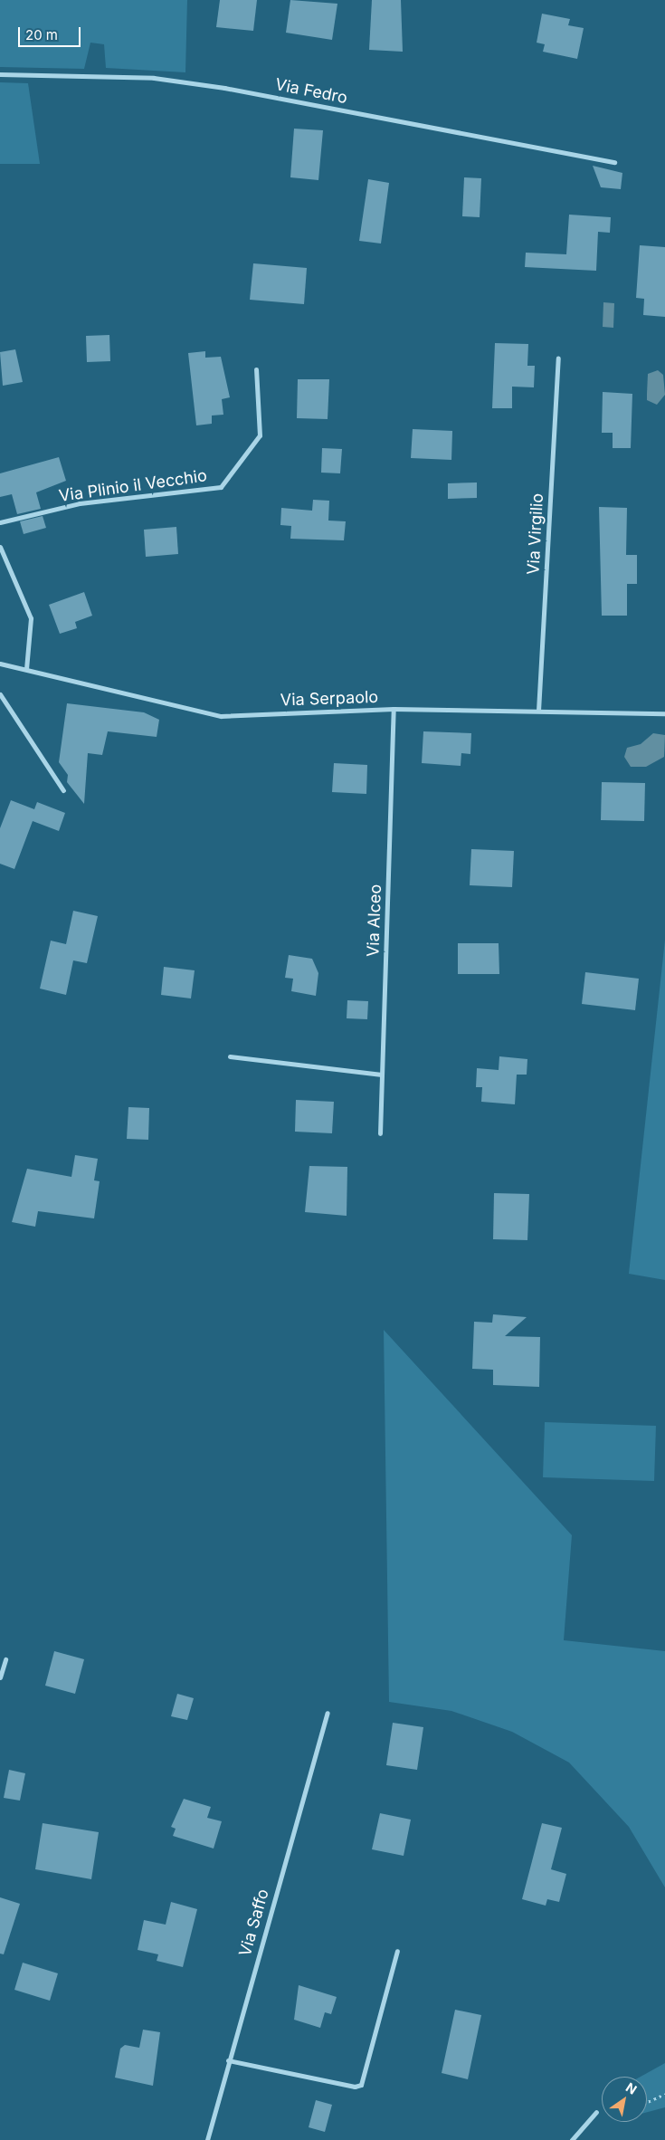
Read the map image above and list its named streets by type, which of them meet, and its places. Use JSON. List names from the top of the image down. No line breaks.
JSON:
{"streets":{"street":["Via Fedro","Via Plinio il Vecchio","Via Virgilio","Via Serpaolo","Via Alceo","Via Saffo"]},"crossings":[["Via Virgilio","Via Serpaolo"],["Via Serpaolo","Via Alceo"]],"scale_bar":"20 m","north":"top right"}
